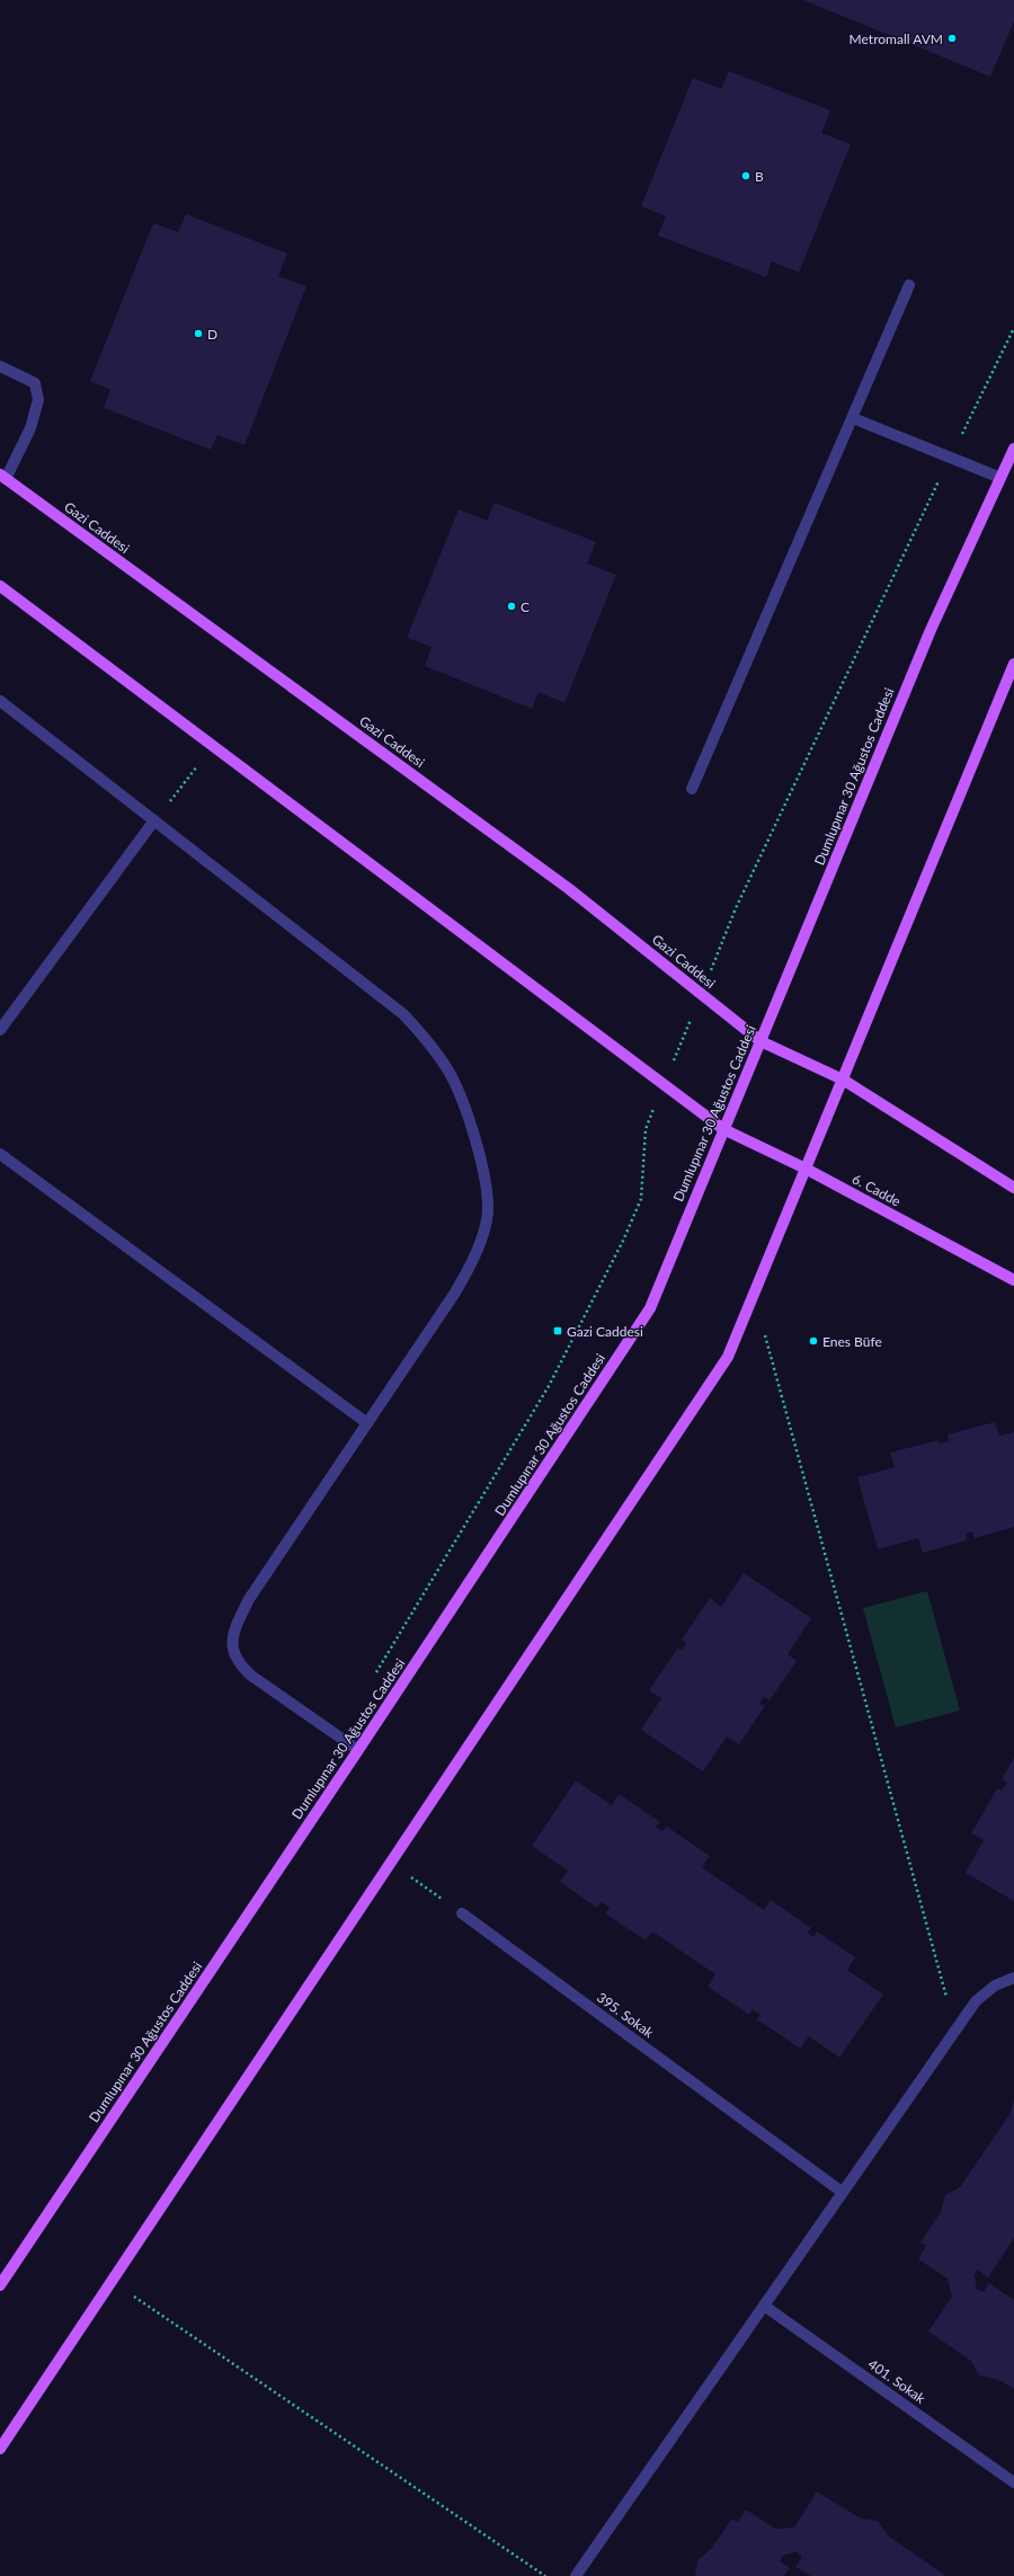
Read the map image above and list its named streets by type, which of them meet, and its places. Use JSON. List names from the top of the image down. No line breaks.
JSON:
{"streets":{"main road":["Gazi Caddesi","Dumlupınar 30 Ağustos Caddesi","6. Cadde"],"street":["395. Sokak","401. Sokak"]},"crossings":[["Gazi Caddesi","Dumlupınar 30 Ağustos Caddesi"],["Dumlupınar 30 Ağustos Caddesi","6. Cadde"]],"places":{"other":["Metromall AVM","B","D","C","Enes Büfe"],"transit":["Gazi Caddesi"]}}
